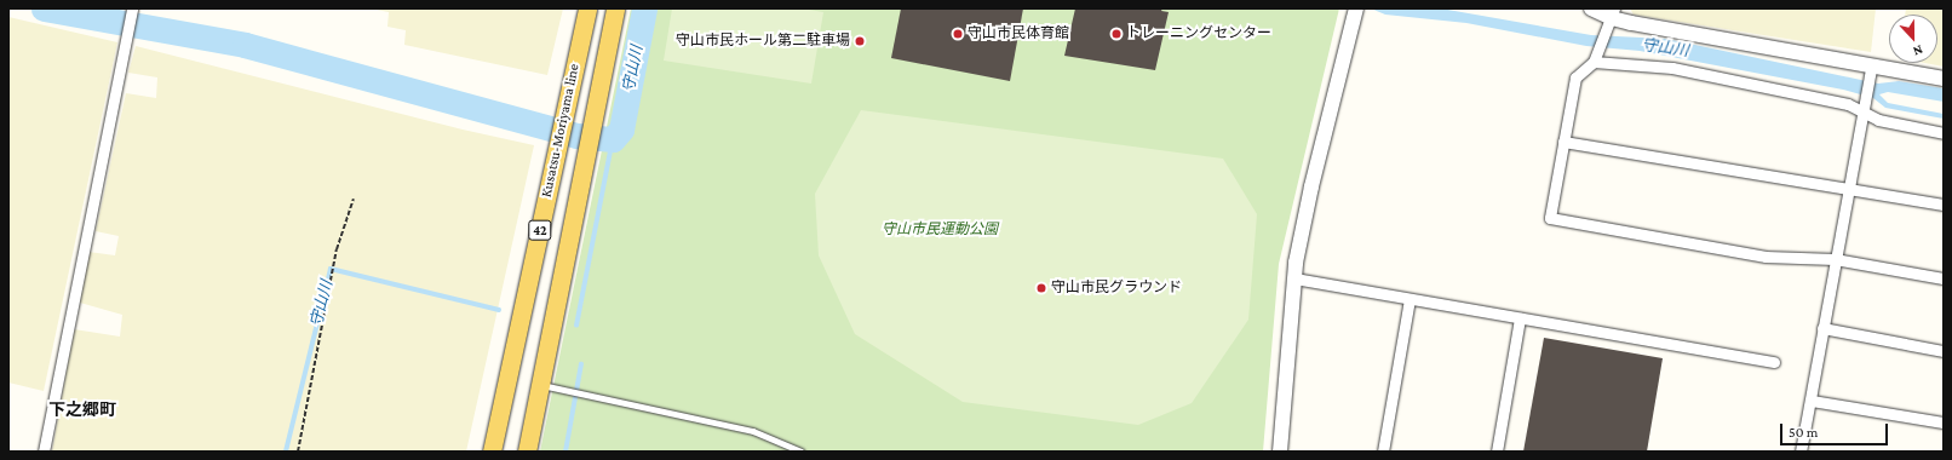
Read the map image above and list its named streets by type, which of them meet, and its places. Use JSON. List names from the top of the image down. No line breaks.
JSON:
{"streets":{"main road":["Kusatsu-Moriyama line","42"]},"districts":["下之郷町"],"water":["守山川"],"parks":["守山市民運動公園"],"places":["守山市民体育館","トレーニングセンター","守山市民ホール第二駐車場","守山市民グラウンド"],"scale_bar":"50 m","north":"bottom"}
